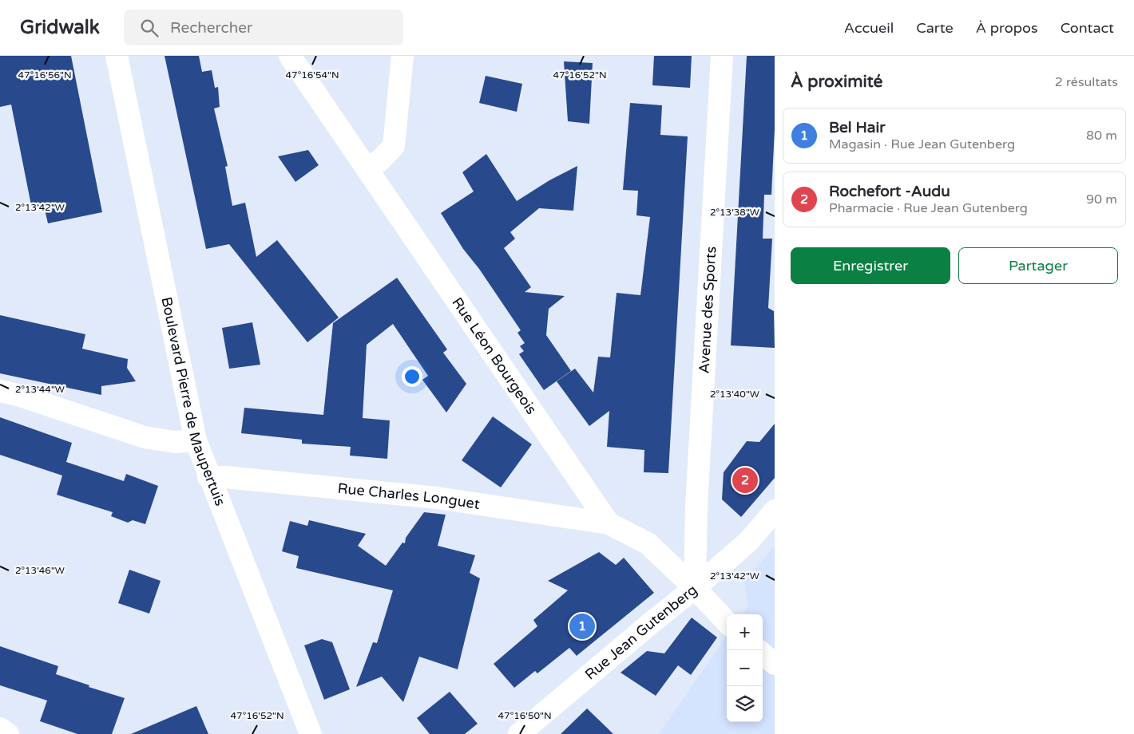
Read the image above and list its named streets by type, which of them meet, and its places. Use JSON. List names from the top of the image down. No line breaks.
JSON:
{"streets":{"street":["Avenue des Sports","Rue Léon Bourgeois","Boulevard Pierre de Maupertuis","Rue Charles Longuet","Rue Jean Gutenberg"]},"crossings":[["Avenue des Sports","Rue Léon Bourgeois"],["Avenue des Sports","Rue Jean Gutenberg"],["Rue Léon Bourgeois","Rue Charles Longuet"],["Rue Léon Bourgeois","Rue Jean Gutenberg"],["Boulevard Pierre de Maupertuis","Rue Charles Longuet"]],"page":{"header":"Gridwalk","search":"Rechercher","nav":["Accueil","Carte","À propos","Contact"],"heading":["À proximité","2 résultats"],"list":[{"mark":"1","name":"Bel Hair","note":"Magasin · Rue Jean Gutenberg","value":"80 m"},{"mark":"2","name":"Rochefort -Audu","note":"Pharmacie · Rue Jean Gutenberg","value":"90 m"}],"buttons":["Enregistrer","Partager"],"pins":["2","1"],"map_buttons":["+","−"]},"coordinates":["47°16'56\"N","47°16'54\"N","47°16'52\"N","2°13'42\"W","2°13'38\"W","2°13'44\"W","2°13'40\"W","2°13'46\"W","47°16'50\"N"]}
